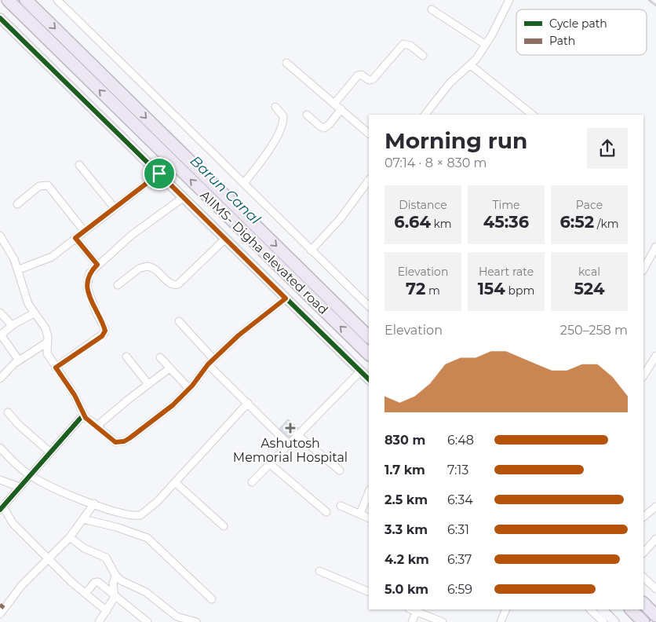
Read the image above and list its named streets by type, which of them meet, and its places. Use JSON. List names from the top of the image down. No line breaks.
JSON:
{"streets":{"highway":["AIIMS- Digha elevated road"]},"water":["Barun Canal"],"places":{"health":["Ashutosh Memorial Hospital"]},"legend":["Cycle path","Path"],"page":{"heading":["Morning run","07:14 · 8 × 830 m"],"stats":[["Distance","6.64 km"],["Time","45:36"],["Pace","6:52 /km"],["Elevation","72 m"],["Heart rate","154 bpm"],["kcal","524"]],"chart":["Elevation","250–258 m"],"list":[{"name":"830 m","note":"6:48"},{"name":"1.7 km","note":"7:13"},{"name":"2.5 km","note":"6:34"},{"name":"3.3 km","note":"6:31"},{"name":"4.2 km","note":"6:37"},{"name":"5.0 km","note":"6:59"}]}}
